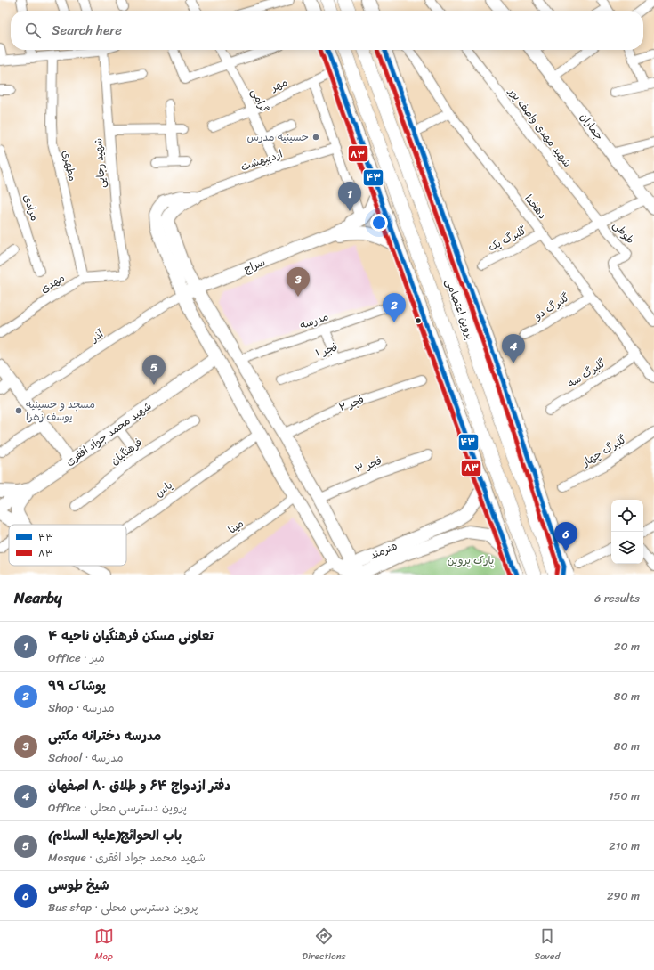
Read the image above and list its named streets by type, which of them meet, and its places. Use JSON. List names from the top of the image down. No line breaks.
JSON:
{"streets":{"main road":["پروین اعتصامی"],"street":["مهر","گرامی","جماران","شهید مهدی واصف پور","اردیبهشت","شهید رجایی","مطهری","دهخدا","مرادی","طوطی","گلبرگ یک","سراج","مهدی","گلبرگ دو","مدرسه","آذر","فجر ۱","گلبرگ سه","فجر ۲","شهید محمد جواد افقری","گلبرگ چهار","فرهنگیان","فجر ۳","یاس","مینا","هنرمند"]},"crossings":[["مهر","گرامی"],["گرامی","اردیبهشت"],["شهید مهدی واصف پور","طوطی"],["شهید رجایی","مهدی"],["مطهری","مهدی"],["دهخدا","گلبرگ یک"],["دهخدا","گلبرگ دو"],["دهخدا","گلبرگ سه"],["سراج","آذر"]],"parks":["پارک پروین"],"places":["حسینیه مدرس","مسجد و حسینیه یوسف زهرا"],"lines":["transit line ۴۳","transit line ۸۳"],"legend":["۴۳","۸۳"],"page":{"search":"Search here","pins":["1","3","2","4","5","6"],"heading":["Nearby","6 results"],"list":[{"mark":"1","name":"تعاونی مسکن فرهنگیان ناحیه ۴","note":"Office · میر","value":"20 m"},{"mark":"2","name":"پوشاک ۹۹","note":"Shop · مدرسه","value":"80 m"},{"mark":"3","name":"مدرسه دخترانه مکتبی","note":"School · مدرسه","value":"80 m"},{"mark":"4","name":"دفتر ازدواج ۶۴ و طلاق ۸۰ اصفهان","note":"Office · پروین دسترسی محلی","value":"150 m"},{"mark":"5","name":"باب الحوائج(علیه السلام)","note":"Mosque · شهید محمد جواد افقری","value":"210 m"},{"mark":"6","name":"شیخ طوسی","note":"Bus stop · پروین دسترسی محلی","value":"290 m"}],"nav":["Map","Directions","Saved"]}}
